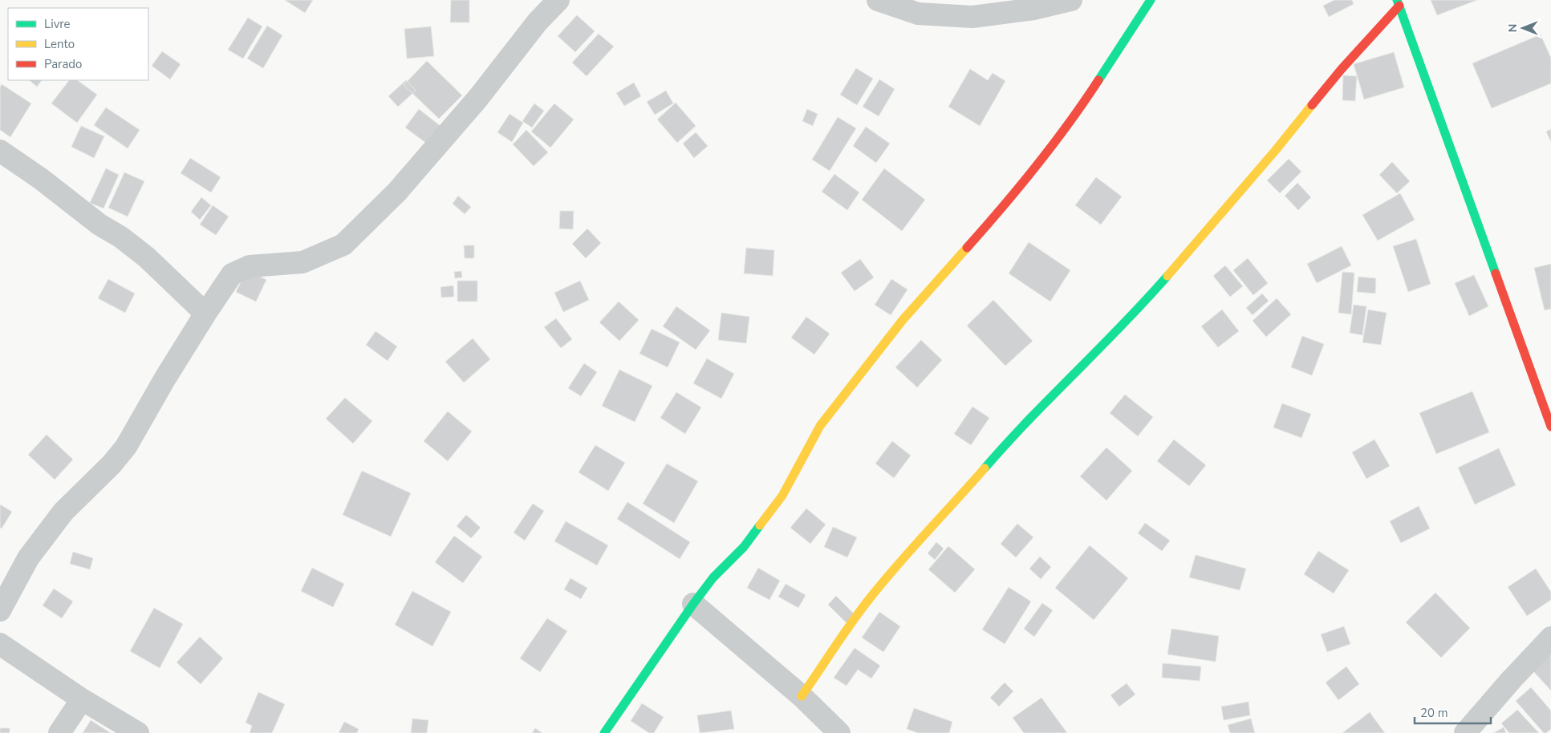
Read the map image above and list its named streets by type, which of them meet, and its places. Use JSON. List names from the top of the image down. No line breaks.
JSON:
{"legend":["Livre","Lento","Parado"],"scale_bar":"20 m","north":"left"}
